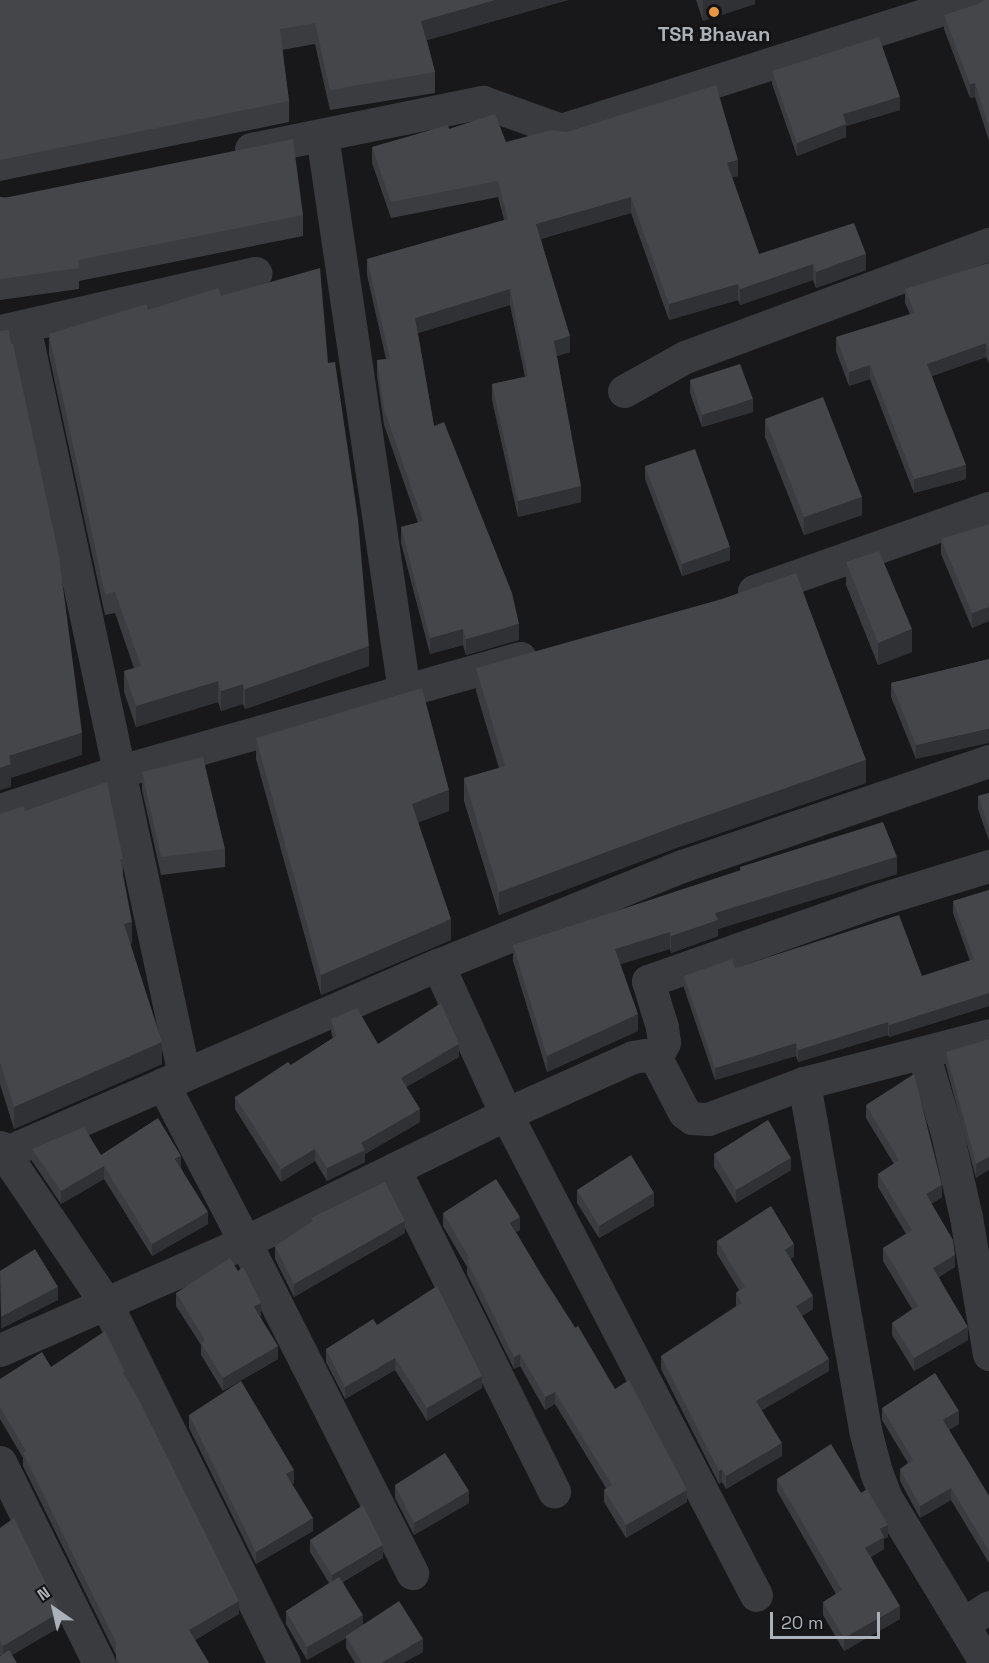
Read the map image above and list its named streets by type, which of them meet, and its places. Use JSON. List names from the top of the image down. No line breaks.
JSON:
{"places":["TSR Bhavan"],"scale_bar":"20 m","north":"top left"}
